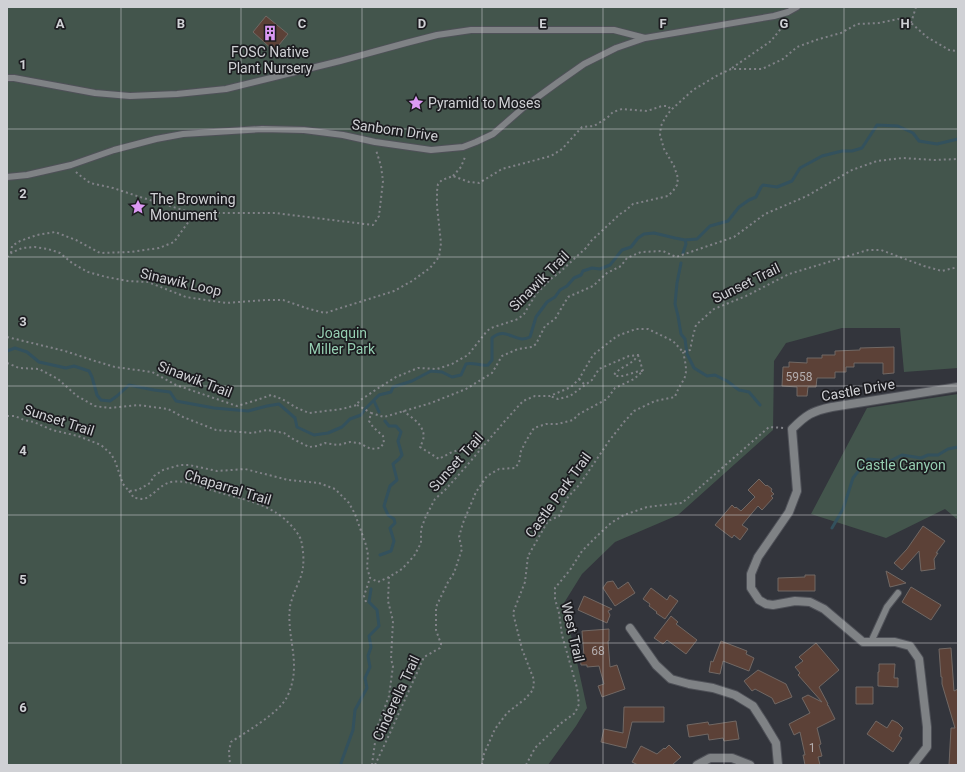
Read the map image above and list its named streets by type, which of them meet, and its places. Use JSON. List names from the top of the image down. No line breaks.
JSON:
{"streets":{"street":["Castle Drive"],"lane":["Sanborn Drive"],"path":["Sinawik Trail","Sinawik Loop","Sunset Trail","Chaparral Trail","Castle Park Trail","West Trail","Cinderella Trail"]},"crossings":[["Sanborn Drive","Sinawik Trail"],["Sunset Trail","Chaparral Trail"],["Sunset Trail","Castle Park Trail"],["Castle Drive","West Trail"]],"parks":["Joaquin Miller Park","Castle Canyon"],"places":{"building":["FOSC Native Plant Nursery"],"place":["Pyramid to Moses","The Browning Monument"]},"house_numbers":["5958","68","1"],"grid":{"columns":["A","B","C","D","E","F","G","H"],"rows":["1","2","3","4","5","6"]}}
